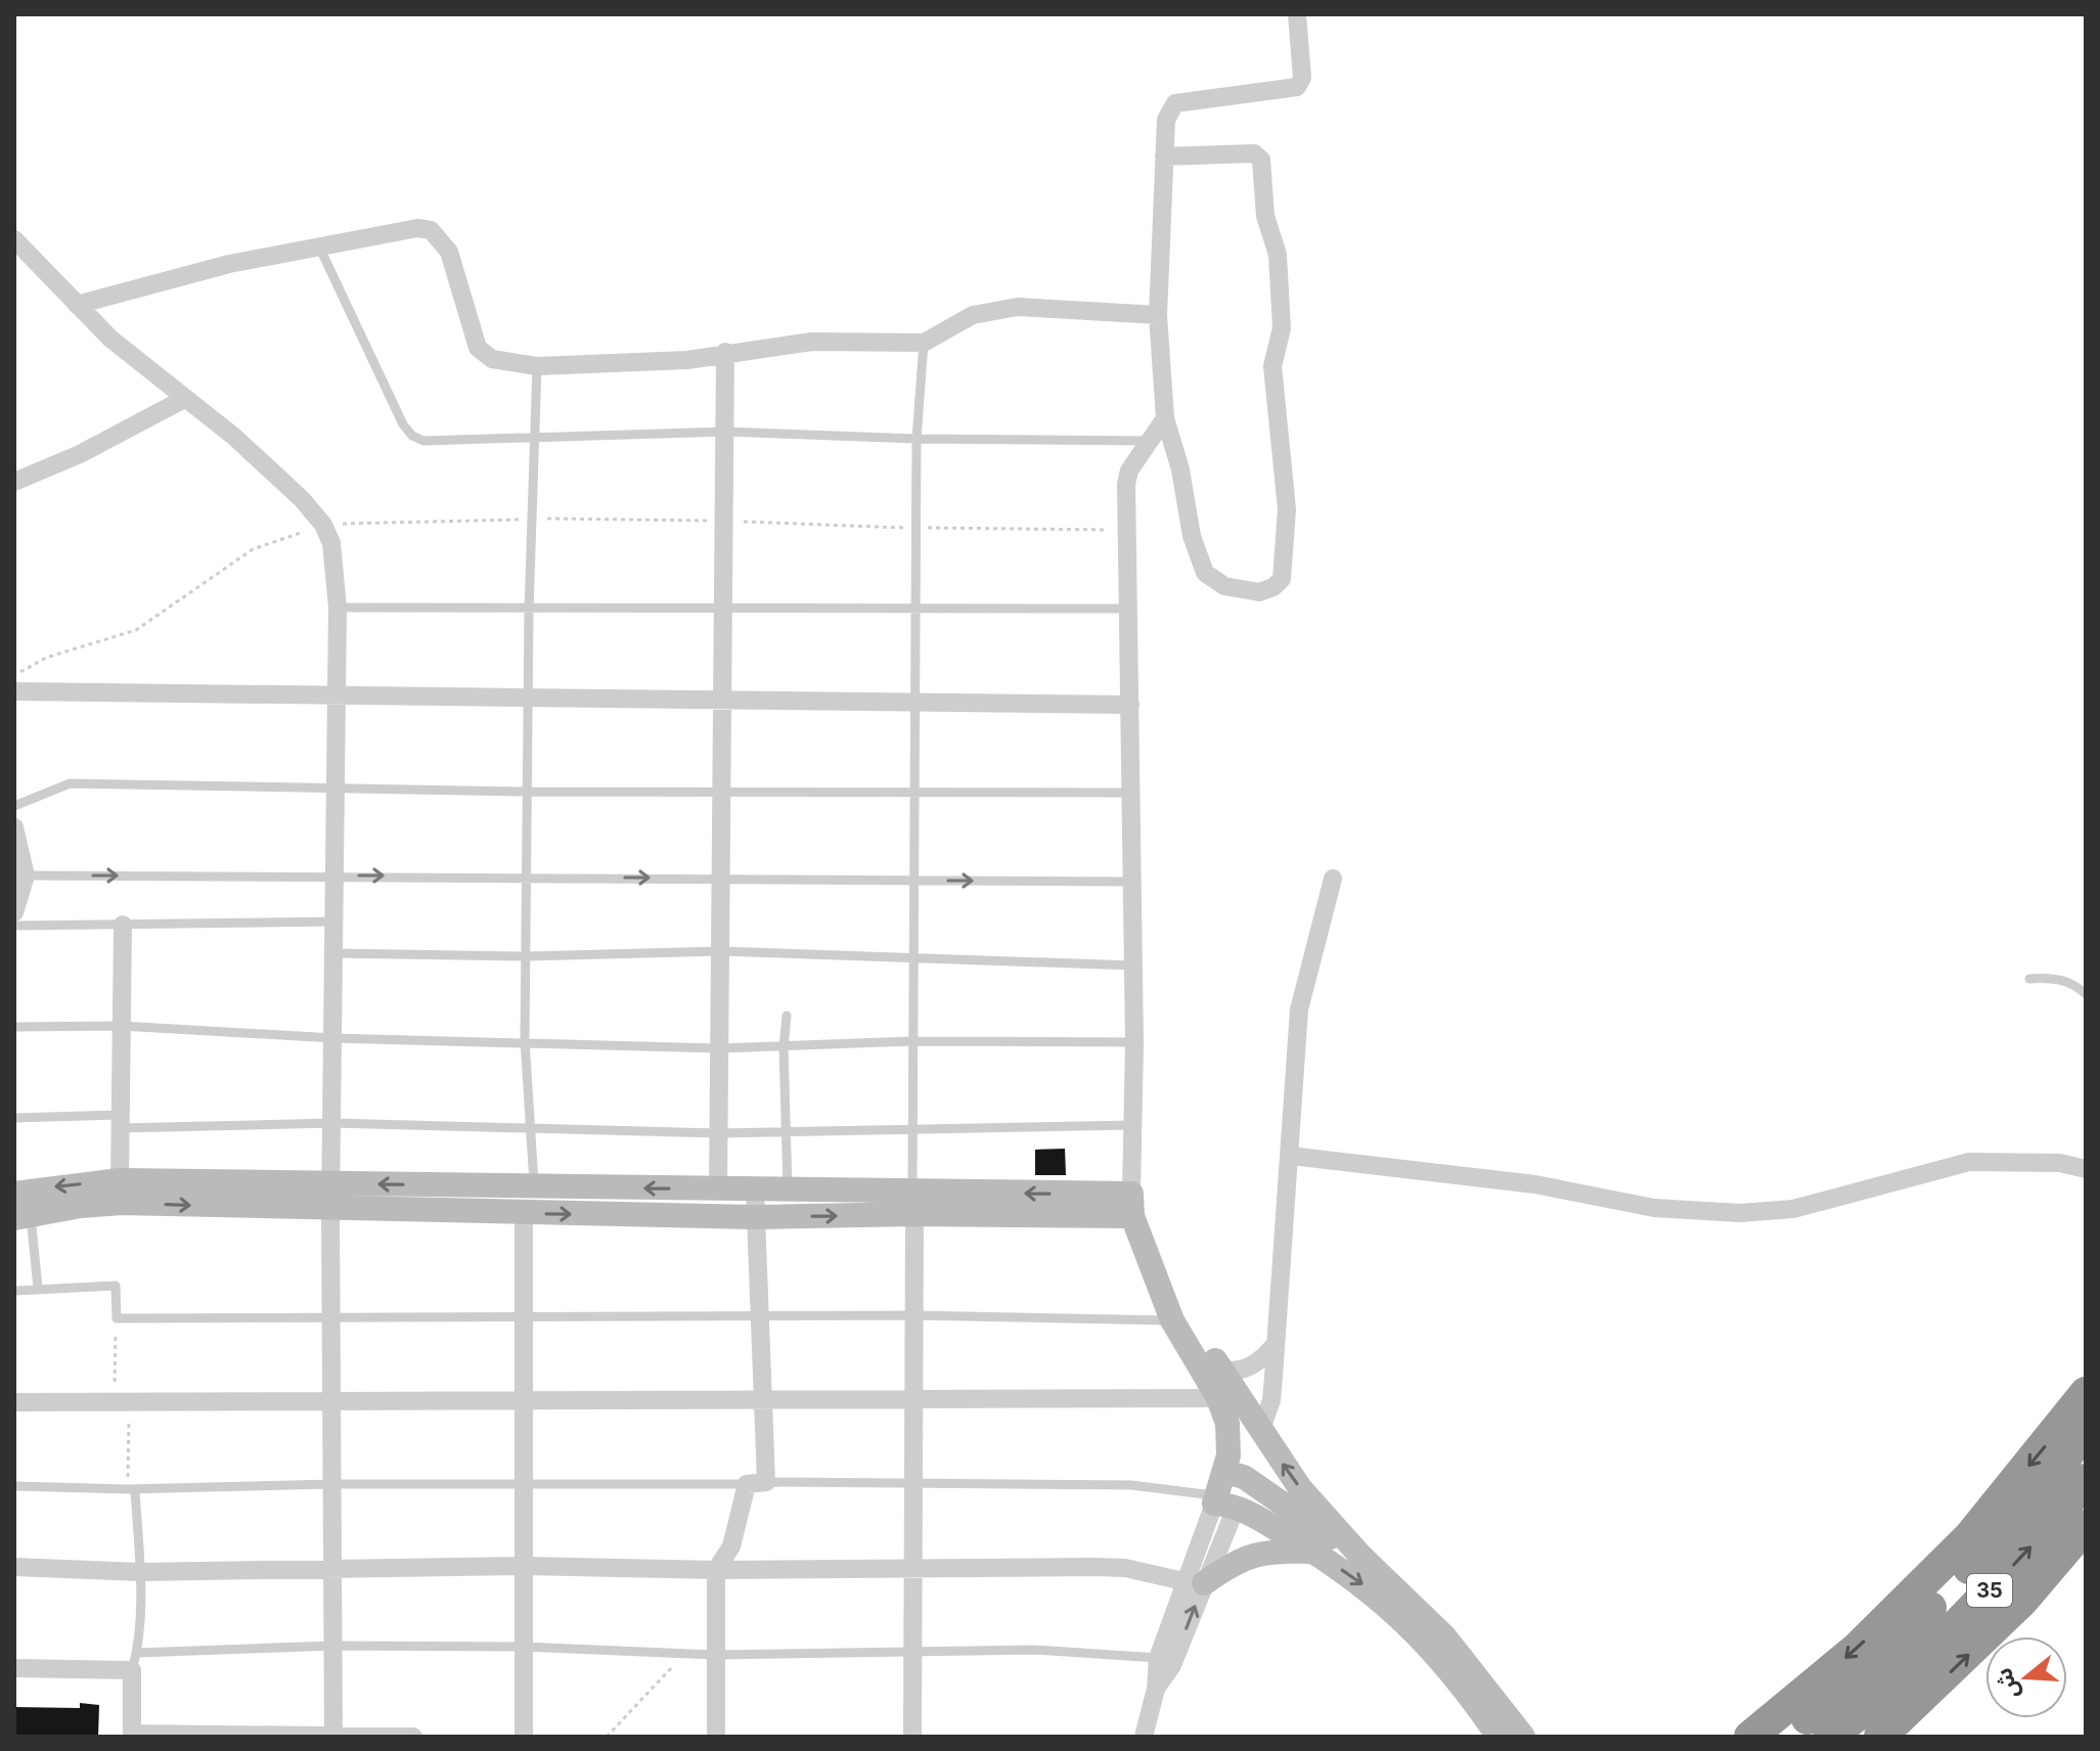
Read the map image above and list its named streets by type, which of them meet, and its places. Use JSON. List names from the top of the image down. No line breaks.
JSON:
{"streets":{"highway":["35"]},"north":"left"}
